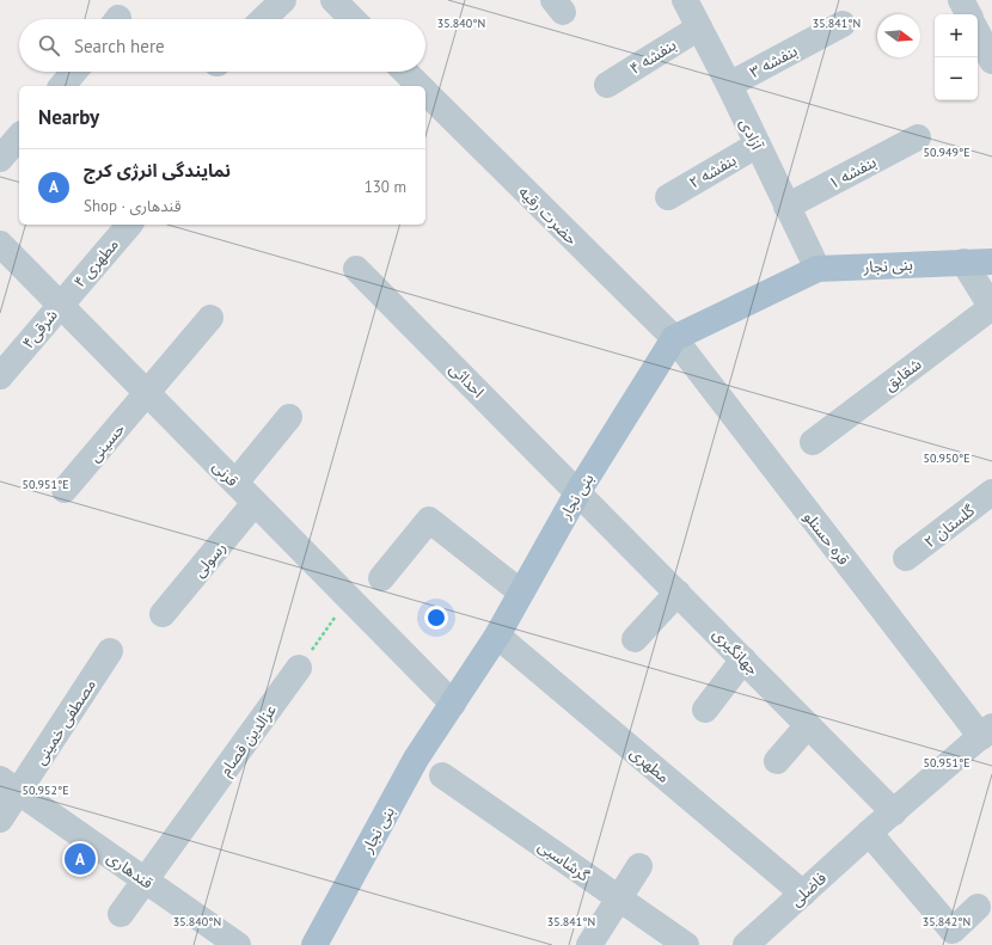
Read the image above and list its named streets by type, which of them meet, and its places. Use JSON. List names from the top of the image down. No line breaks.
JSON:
{"streets":{"main road":["بنی نجار"],"street":["بنفشه ۴","بنفشه ۳","آزادی","بنفشه ۲","بنفشه ۱","حضرت رقیه","مطهری ۴","۴شرقی","شقایق","احداثی","حسینی","قرنی","گلستان ۲","قره حسنلو","رسولی","جهانگیری","مصطفی خمینی","عزالدین قصام","مطهری","گرشاسبی","قندهاری","فاضلی"]},"crossings":[["بنفشه ۴","آزادی"],["بنفشه ۳","آزادی"],["آزادی","بنفشه ۲"],["آزادی","بنفشه ۱"],["آزادی","بنی نجار"],["حضرت رقیه","بنی نجار"],["حضرت رقیه","قره حسنلو"],["مطهری ۴","۴شرقی"],["مطهری ۴","قرنی"],["بنی نجار","احداثی"],["بنی نجار","قرنی"],["بنی نجار","قره حسنلو"],["بنی نجار","جهانگیری"],["بنی نجار","مطهری"],["۴شرقی","قرنی"],["احداثی","جهانگیری"],["حسینی","قرنی"],["قرنی","رسولی"],["قره حسنلو","فاضلی"],["جهانگیری","فاضلی"],["مصطفی خمینی","قندهاری"],["عزالدین قصام","قندهاری"],["مطهری","فاضلی"]],"north":"right","page":{"map_buttons":["+","−"],"search":"Search here","heading":"Nearby","list":[{"mark":"A","name":"نمایندگی انرژی کرج","note":"Shop · قندهاری","value":"130 m"}],"pins":"A"},"coordinates":["35.840°N","35.841°N","50.949°E","50.950°E","50.951°E","50.952°E","35.842°N"]}
